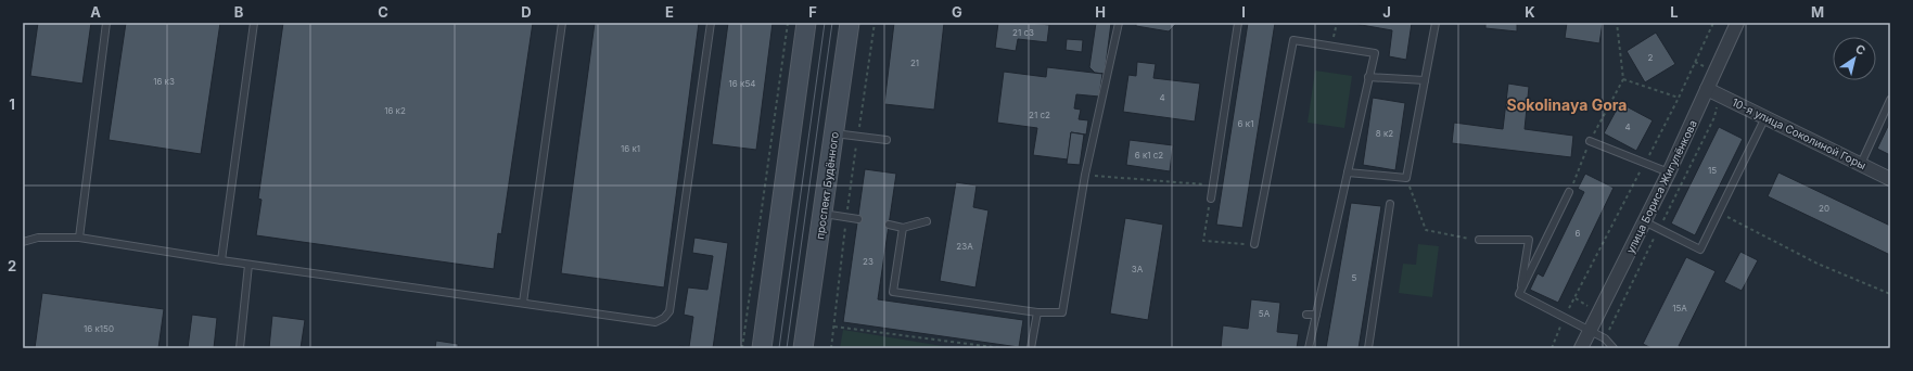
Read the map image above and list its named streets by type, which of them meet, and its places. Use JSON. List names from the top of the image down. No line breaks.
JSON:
{"streets":{"main road":["проспект Будённого"],"street":["10-я улица Соколиной Горы","улица Бориса Жигулёнкова"]},"crossings":[["10-я улица Соколиной Горы","улица Бориса Жигулёнкова"]],"districts":["Sokolinaya Gora"],"house_numbers":["21 с3","2","21","16 к3","16 к54","4","16 к2","21 с2","6 к1","4","8 к2","16 к1","6 к1 с2","15","20","6","23А","23","3А","5","15А","5А","16 к150"],"north":"top right","grid":{"columns":["A","B","C","D","E","F","G","H","I","J","K","L","M"],"rows":["1","2"]}}
